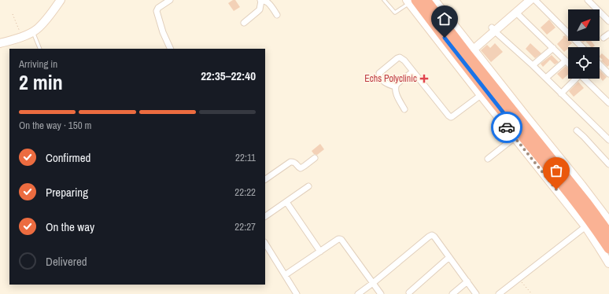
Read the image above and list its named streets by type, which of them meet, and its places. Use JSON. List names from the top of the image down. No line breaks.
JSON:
{"places":{"health":["Echs Polyclinic"]},"north":"top right","page":{"heading":["2 min","Arriving in","22:35–22:40"],"bar":"On the way · 150 m","list":[["Confirmed","22:11"],["Preparing","22:22"],["On the way","22:27"],"Delivered"]}}
